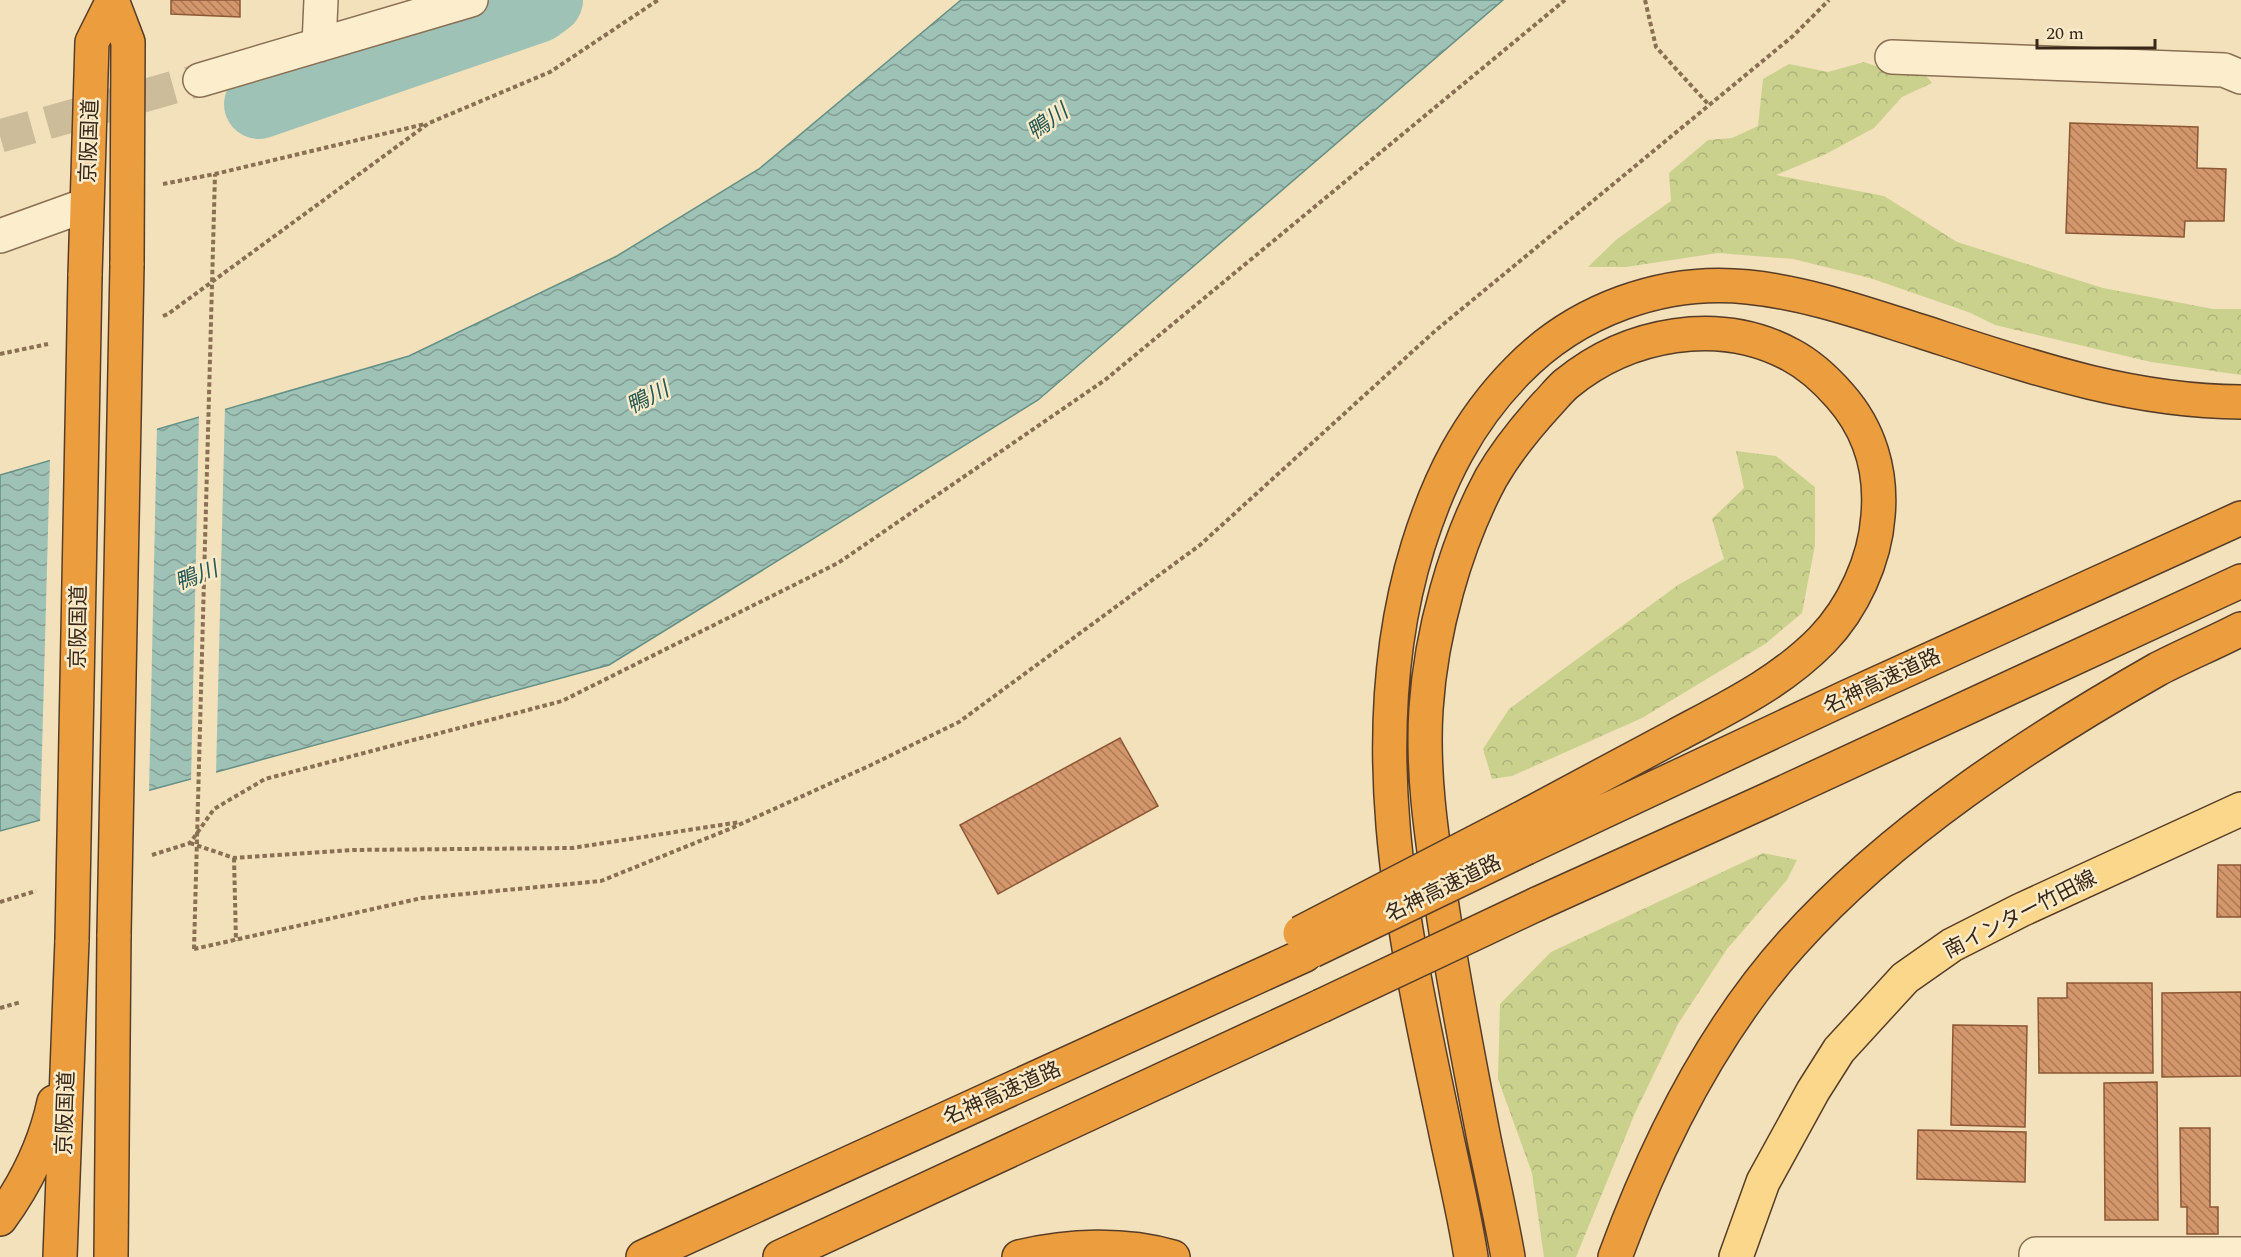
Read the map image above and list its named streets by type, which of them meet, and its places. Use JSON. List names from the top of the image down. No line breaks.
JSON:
{"streets":{"highway":["京阪国道","名神高速道路"],"main road":["南インター竹田線"]},"water":["鴨川"],"scale_bar":"20 m"}
